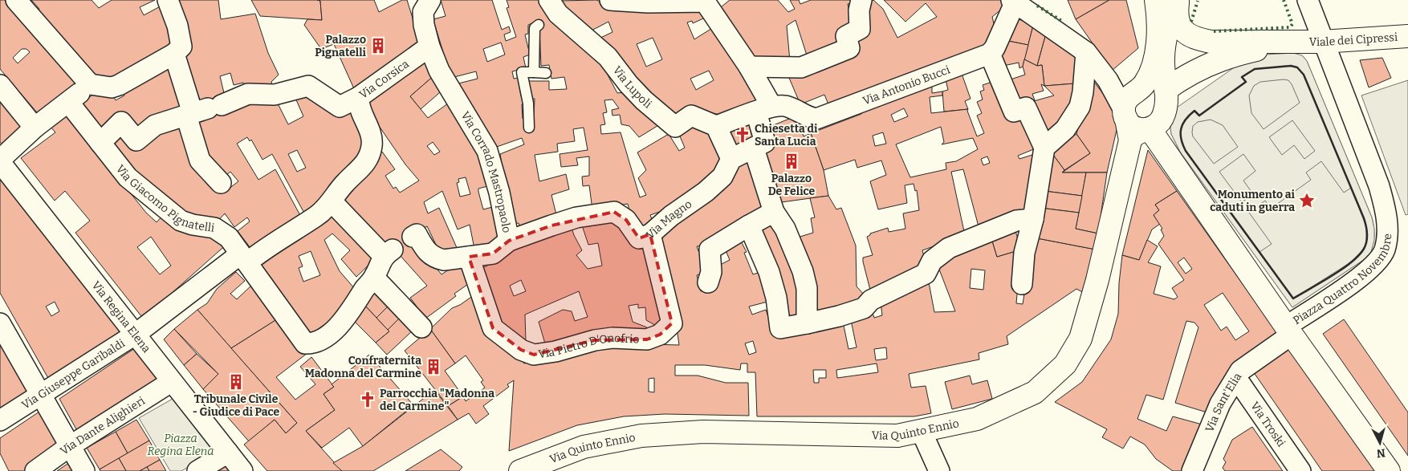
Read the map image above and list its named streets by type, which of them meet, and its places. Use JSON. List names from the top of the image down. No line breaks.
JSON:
{"streets":{"street":["Viale dei Cipressi","Via Corsica","Via Antonio Bucci","Via Lupoli","Via Corrado Mastropaolo","Via Giacomo Pignatelli","Via Magno","Piazza Quattro Novembre","Via Regina Elena","Via Pietro D'Onofrio","Via Giuseppe Garibaldi","Via Sant'Elia","Via Troski","Via Dante Alighieri","Via Quinto Ennio"]},"crossings":[["Viale dei Cipressi","Piazza Quattro Novembre"],["Via Corsica","Via Corrado Mastropaolo"],["Via Corsica","Via Giacomo Pignatelli"],["Via Corsica","Via Giuseppe Garibaldi"],["Via Corrado Mastropaolo","Via Magno"],["Via Corrado Mastropaolo","Via Pietro D'Onofrio"],["Via Giacomo Pignatelli","Via Giuseppe Garibaldi"],["Via Magno","Via Pietro D'Onofrio"],["Piazza Quattro Novembre","Via Sant'Elia"],["Piazza Quattro Novembre","Via Quinto Ennio"],["Via Regina Elena","Via Giuseppe Garibaldi"],["Via Regina Elena","Via Dante Alighieri"],["Via Sant'Elia","Via Troski"]],"parks":["Piazza Regina Elena"],"places":{"building":["Palazzo Pignatelli","Palazzo De Felice","Confraternita Madonna del Carmine","Tribunale Civile - Giudice di Pace"],"church":["Chiesetta di Santa Lucia","Parrocchia \"Madonna del Carmine\""],"place":["Monumento ai caduti in guerra"]},"north":"bottom"}
